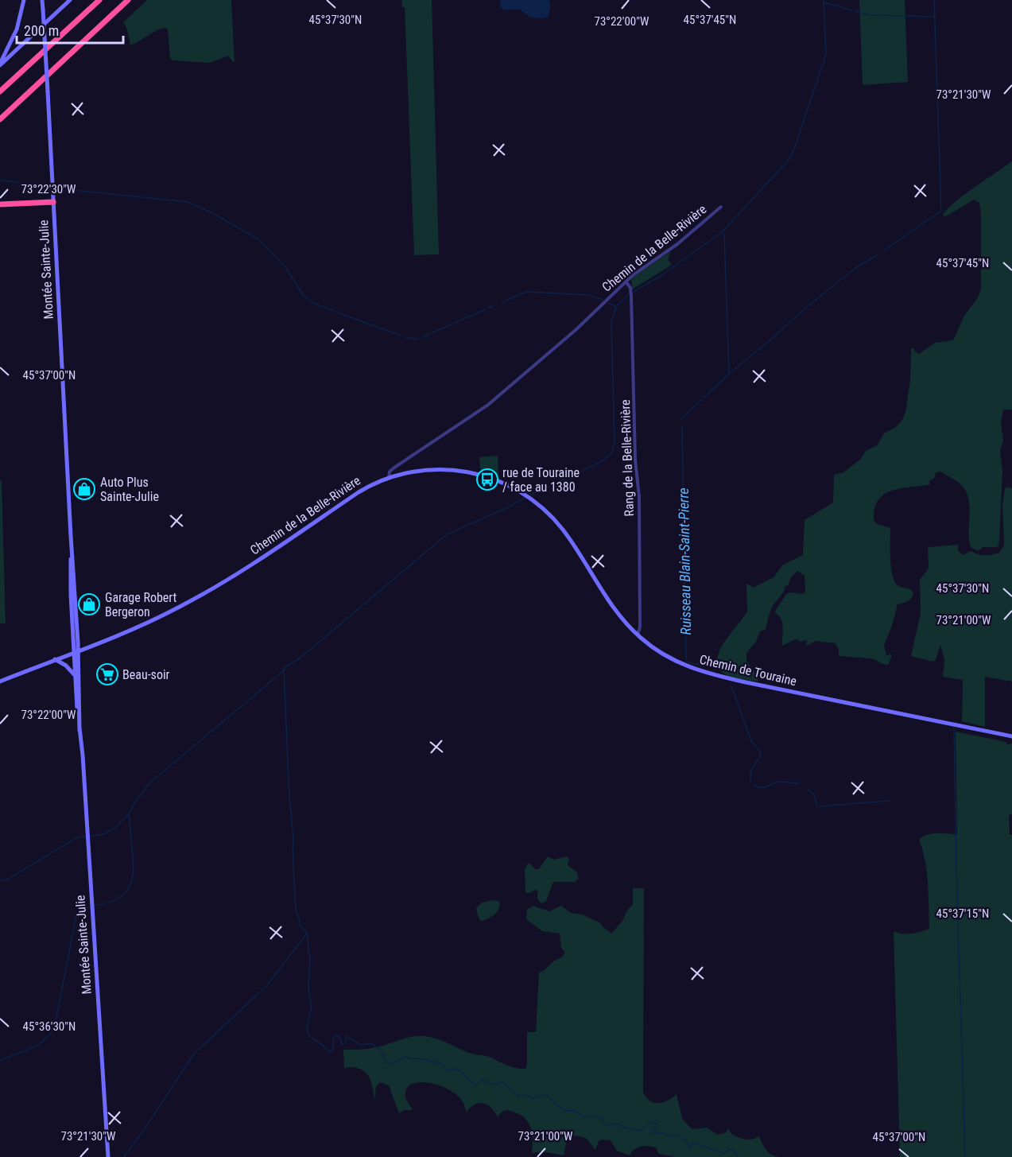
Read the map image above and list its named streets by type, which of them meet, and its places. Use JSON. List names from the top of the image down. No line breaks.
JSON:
{"streets":{"main road":["Chemin de la Belle-Rivière","Montée Sainte-Julie","Chemin de Touraine"],"street":["Rang de la Belle-Rivière"]},"crossings":[["Chemin de la Belle-Rivière","Montée Sainte-Julie"],["Chemin de la Belle-Rivière","Rang de la Belle-Rivière"],["Chemin de la Belle-Rivière","Chemin de Touraine"],["Rang de la Belle-Rivière","Chemin de Touraine"]],"water":["Ruisseau Blain-Saint-Pierre"],"places":{"bus stop":["rue de Touraine / face au 1380"],"shop":["Auto Plus Sainte-Julie","Garage Robert Bergeron"],"supermarket":["Beau-soir"]},"scale_bar":"200 m","coordinates":["45°37'30\"N","45°37'45\"N","73°22'00\"W","73°21'30\"W","73°22'30\"W","45°37'00\"N","73°21'00\"W","45°37'15\"N","45°36'30\"N"]}
